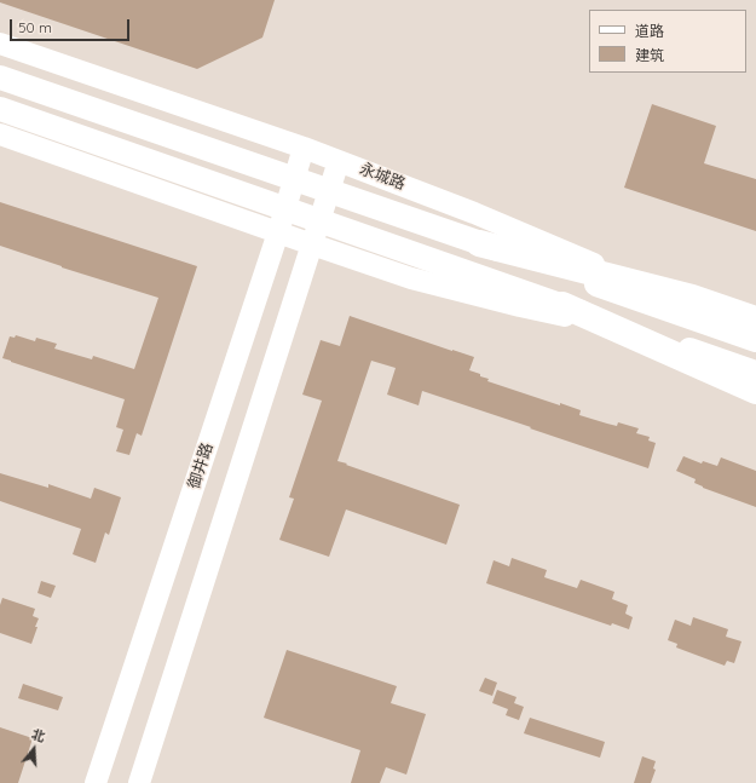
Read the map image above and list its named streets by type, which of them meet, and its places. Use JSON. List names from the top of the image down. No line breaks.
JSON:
{"streets":{"street":["永城路","御井路"]},"crossings":[["永城路","御井路"]],"legend":["道路","建筑"],"scale_bar":"50 m","north":"top"}
